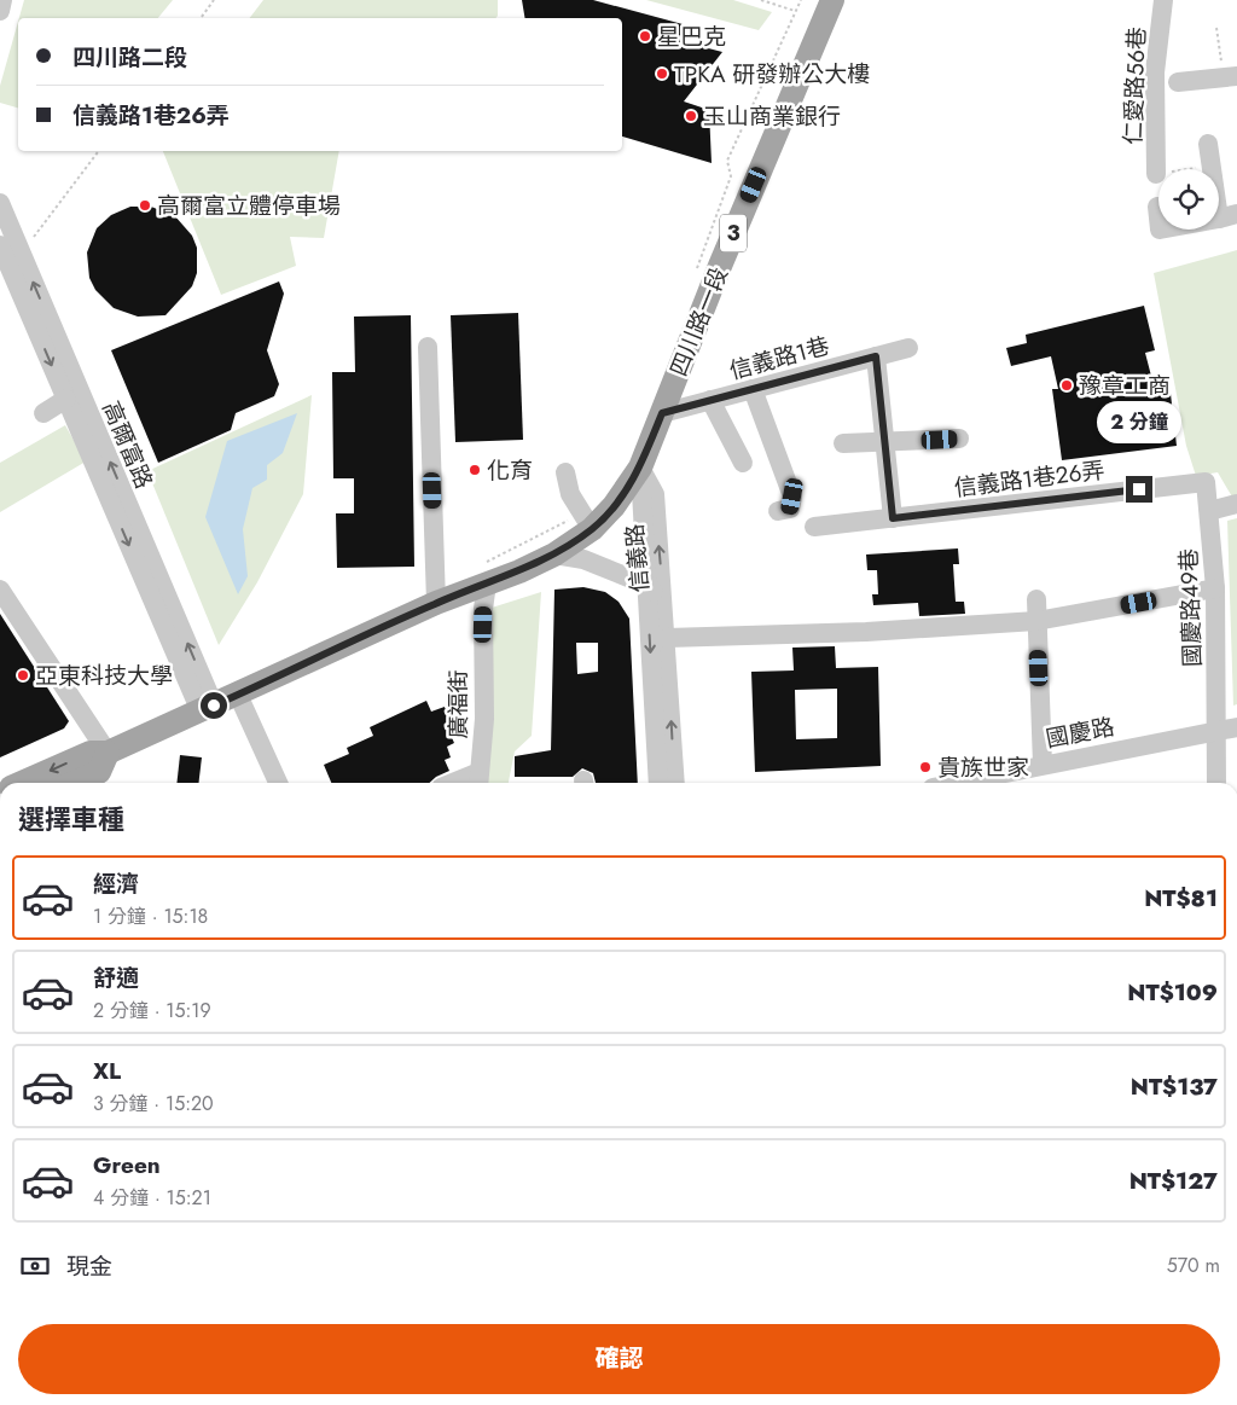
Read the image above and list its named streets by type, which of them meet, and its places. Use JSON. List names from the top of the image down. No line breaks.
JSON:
{"streets":{"main road":["3","四川路一段"],"street":["仁愛路56巷","信義路1巷","高爾富路","信義路1巷26弄","信義路","國慶路49巷","廣福街","國慶路"]},"crossings":[["3","四川路一段"],["3","高爾富路"],["3","廣福街"],["四川路一段","信義路1巷"],["四川路一段","信義路"],["信義路1巷26弄","國慶路49巷"],["國慶路49巷","國慶路"]],"places":["星巴克","TPKA 研發辦公大樓","玉山商業銀行","高爾富立體停車場","豫章工商","化育","亞東科技大學","貴族世家"],"page":{"banner":["四川路二段","信義路1巷26弄"],"bubble":"2 分鐘","heading":"選擇車種","list":[{"name":"經濟","note":"1 分鐘 · 15:18","value":"NT$81"},{"name":"舒適","note":"2 分鐘 · 15:19","value":"NT$109"},{"name":"XL","note":"3 分鐘 · 15:20","value":"NT$137"},{"name":"Green","note":"4 分鐘 · 15:21","value":"NT$127"}],"pay":["現金","570 m"],"buttons":"確認"}}
